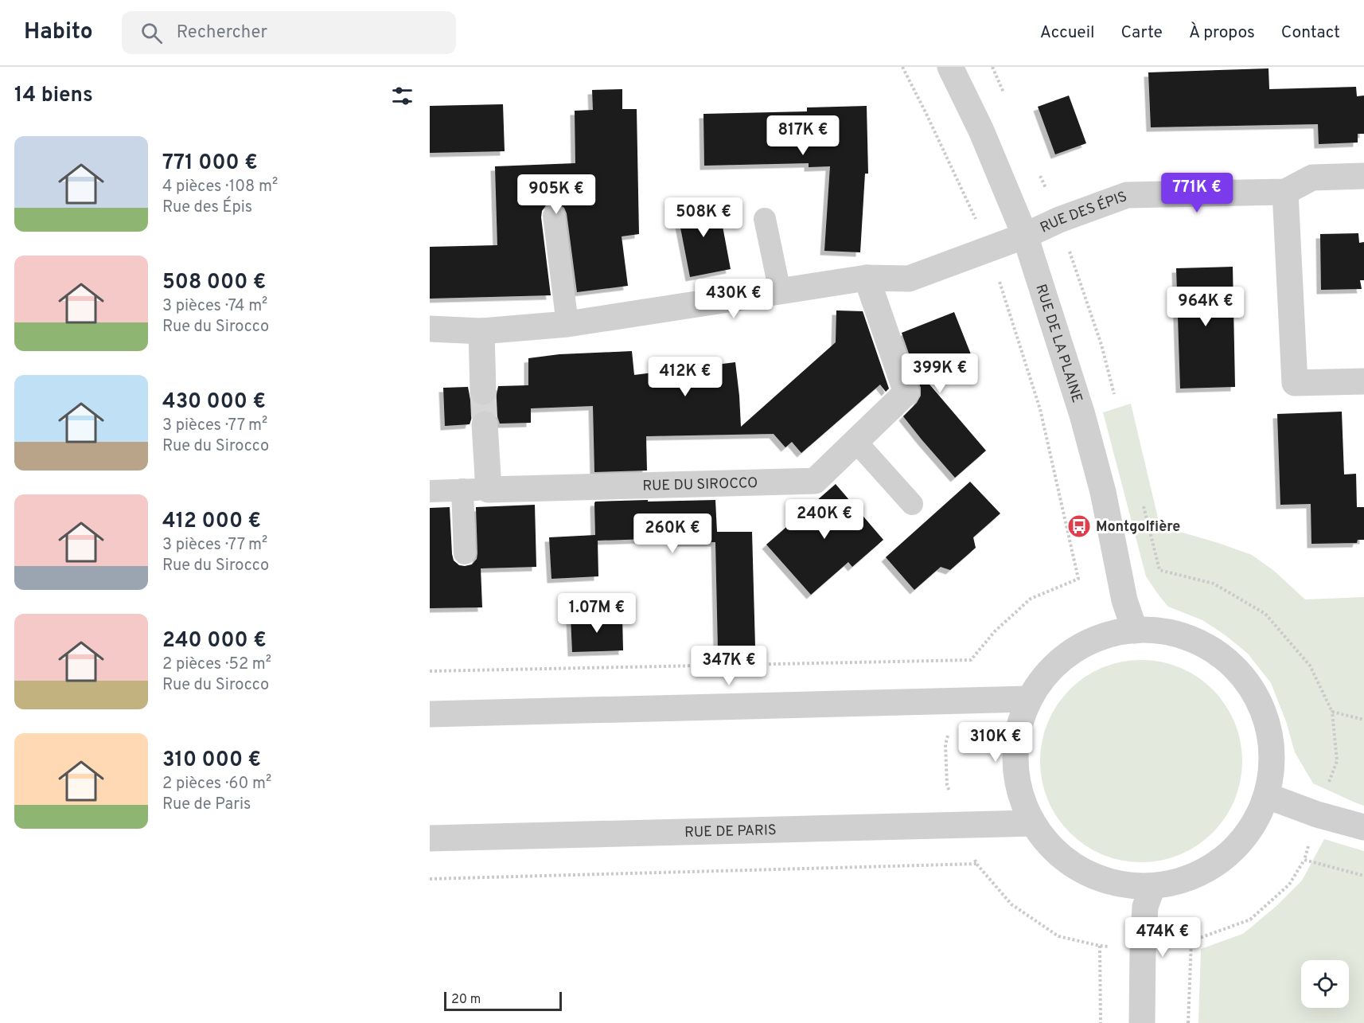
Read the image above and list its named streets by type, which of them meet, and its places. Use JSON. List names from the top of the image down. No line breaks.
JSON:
{"streets":{"street":["RUE DES ÉPIS","RUE DE LA PLAINE","RUE DU SIROCCO","RUE DE PARIS"]},"crossings":[["RUE DES ÉPIS","RUE DE LA PLAINE"]],"places":{"bus stop":["Montgolfière"]},"scale_bar":"20 m","page":{"header":"Habito","search":"Rechercher","nav":["Accueil","Carte","À propos","Contact"],"heading":"14 biens","price":["817K €","771K €","905K €","508K €","430K €","964K €","399K €","412K €","240K €","260K €","1.07M €","347K €","310K €","474K €"],"list":[{"name":"771 000 €","note":"4 pièces · 108 m² · Rue des Épis"},{"name":"508 000 €","note":"3 pièces · 74 m² · Rue du Sirocco"},{"name":"430 000 €","note":"3 pièces · 77 m² · Rue du Sirocco"},{"name":"412 000 €","note":"3 pièces · 77 m² · Rue du Sirocco"},{"name":"240 000 €","note":"2 pièces · 52 m² · Rue du Sirocco"},{"name":"310 000 €","note":"2 pièces · 60 m² · Rue de Paris"}],"scale":"20 m"}}
